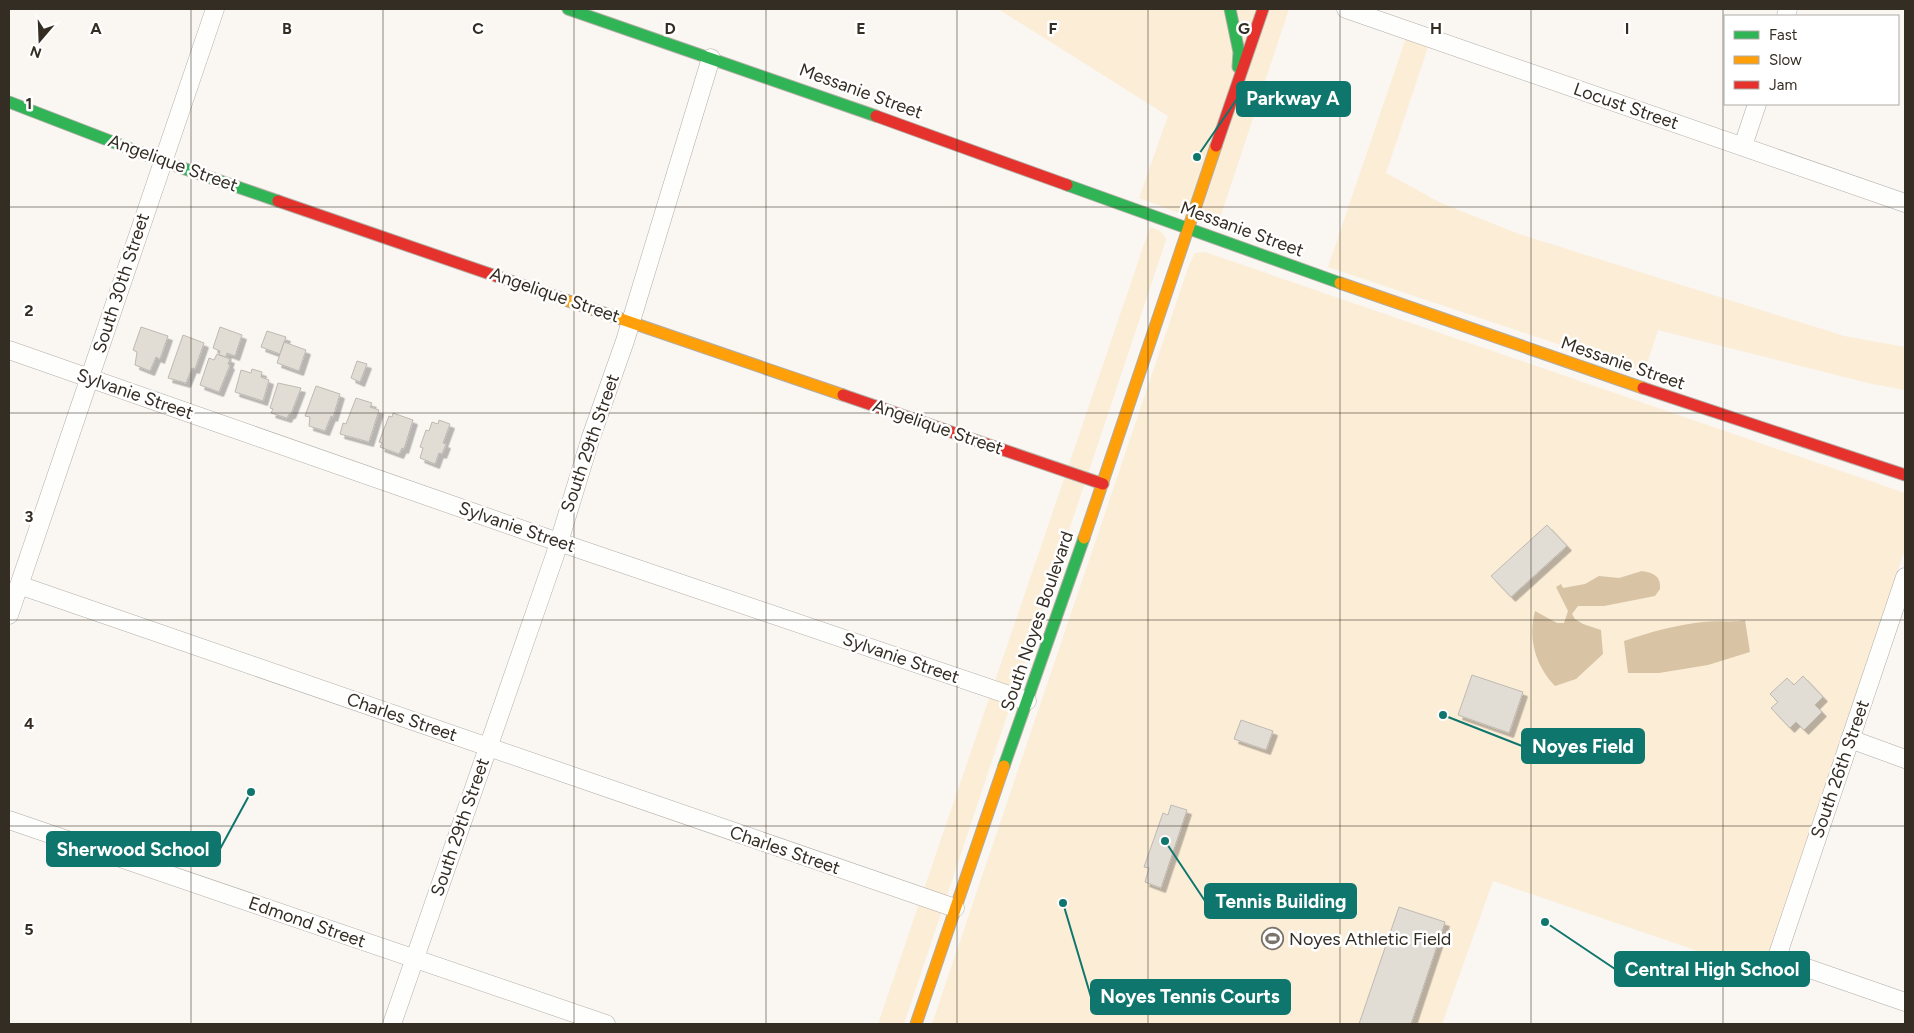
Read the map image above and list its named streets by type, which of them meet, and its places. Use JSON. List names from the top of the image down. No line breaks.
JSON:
{"streets":{"street":["Messanie Street","Locust Street","Angelique Street","South 30th Street","Sylvanie Street","South 29th Street","South Noyes Boulevard","Charles Street","South 26th Street","Edmond Street"]},"crossings":[["Messanie Street","South 29th Street"],["Messanie Street","South Noyes Boulevard"],["Angelique Street","South 30th Street"],["Angelique Street","South 29th Street"],["Angelique Street","South Noyes Boulevard"],["South 30th Street","Sylvanie Street"],["South 30th Street","Charles Street"],["Sylvanie Street","South 29th Street"],["Sylvanie Street","South Noyes Boulevard"],["South 29th Street","Charles Street"],["South 29th Street","Edmond Street"],["South Noyes Boulevard","Charles Street"]],"places":{"other":["Parkway A","Noyes Field","Sherwood School","Tennis Building","Noyes Tennis Courts","Central High School"],"sports":["Noyes Athletic Field"]},"legend":["Fast","Slow","Jam"],"north":"bottom","grid":{"columns":["A","B","C","D","E","F","G","H","I"],"rows":["1","2","3","4","5"]}}
